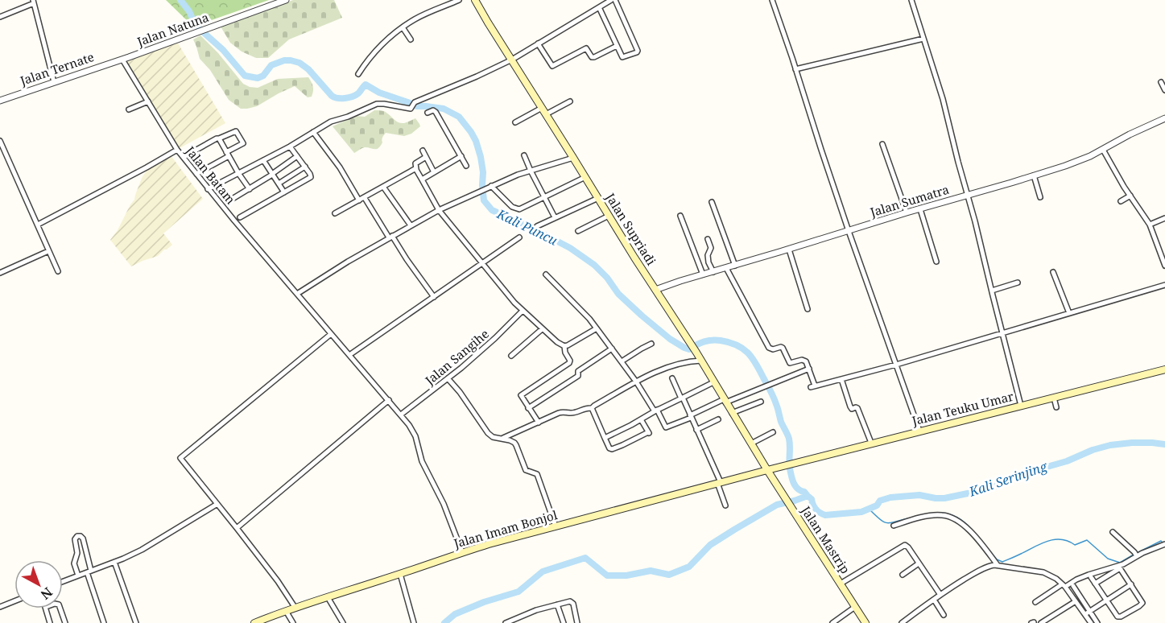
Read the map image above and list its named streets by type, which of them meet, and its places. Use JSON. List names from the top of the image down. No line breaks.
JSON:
{"streets":{"main road":["Jalan Supriadi","Jalan Teuku Umar","Jalan Imam Bonjol","Jalan Mastrip"],"street":["Jalan Natuna","Jalan Ternate","Jalan Batam","Jalan Sumatra","Jalan Sangihe"]},"crossings":[["Jalan Natuna","Jalan Ternate"],["Jalan Natuna","Jalan Batam"],["Jalan Ternate","Jalan Batam"],["Jalan Batam","Jalan Sangihe"],["Jalan Batam","Jalan Imam Bonjol"],["Jalan Sumatra","Jalan Supriadi"],["Jalan Supriadi","Jalan Teuku Umar"],["Jalan Supriadi","Jalan Imam Bonjol"],["Jalan Supriadi","Jalan Mastrip"],["Jalan Teuku Umar","Jalan Imam Bonjol"],["Jalan Teuku Umar","Jalan Mastrip"],["Jalan Imam Bonjol","Jalan Mastrip"]],"water":["Kali Puncu","Kali Serinjing"],"north":"bottom right"}
